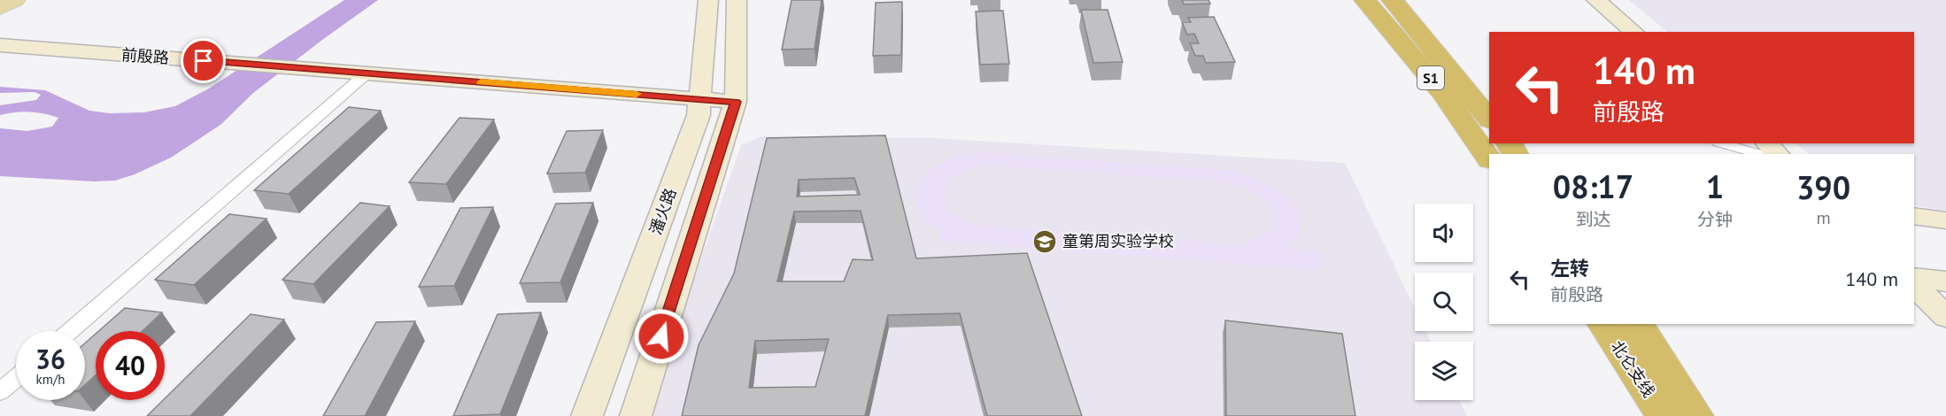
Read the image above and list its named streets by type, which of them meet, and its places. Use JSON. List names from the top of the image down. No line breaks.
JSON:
{"streets":{"highway":["S1","北仑支线"],"street":["前殷路","潘火路"]},"crossings":[["前殷路","潘火路"]],"places":{"school or university":["童第周实验学校"]},"page":{"turn":["140 m","前殷路"],"eta":["08:17","到达","1","分钟","390","m"],"list":[{"name":"左转","note":"前殷路","value":"140 m"}],"speed":"36 km/h","limit":"40"}}
